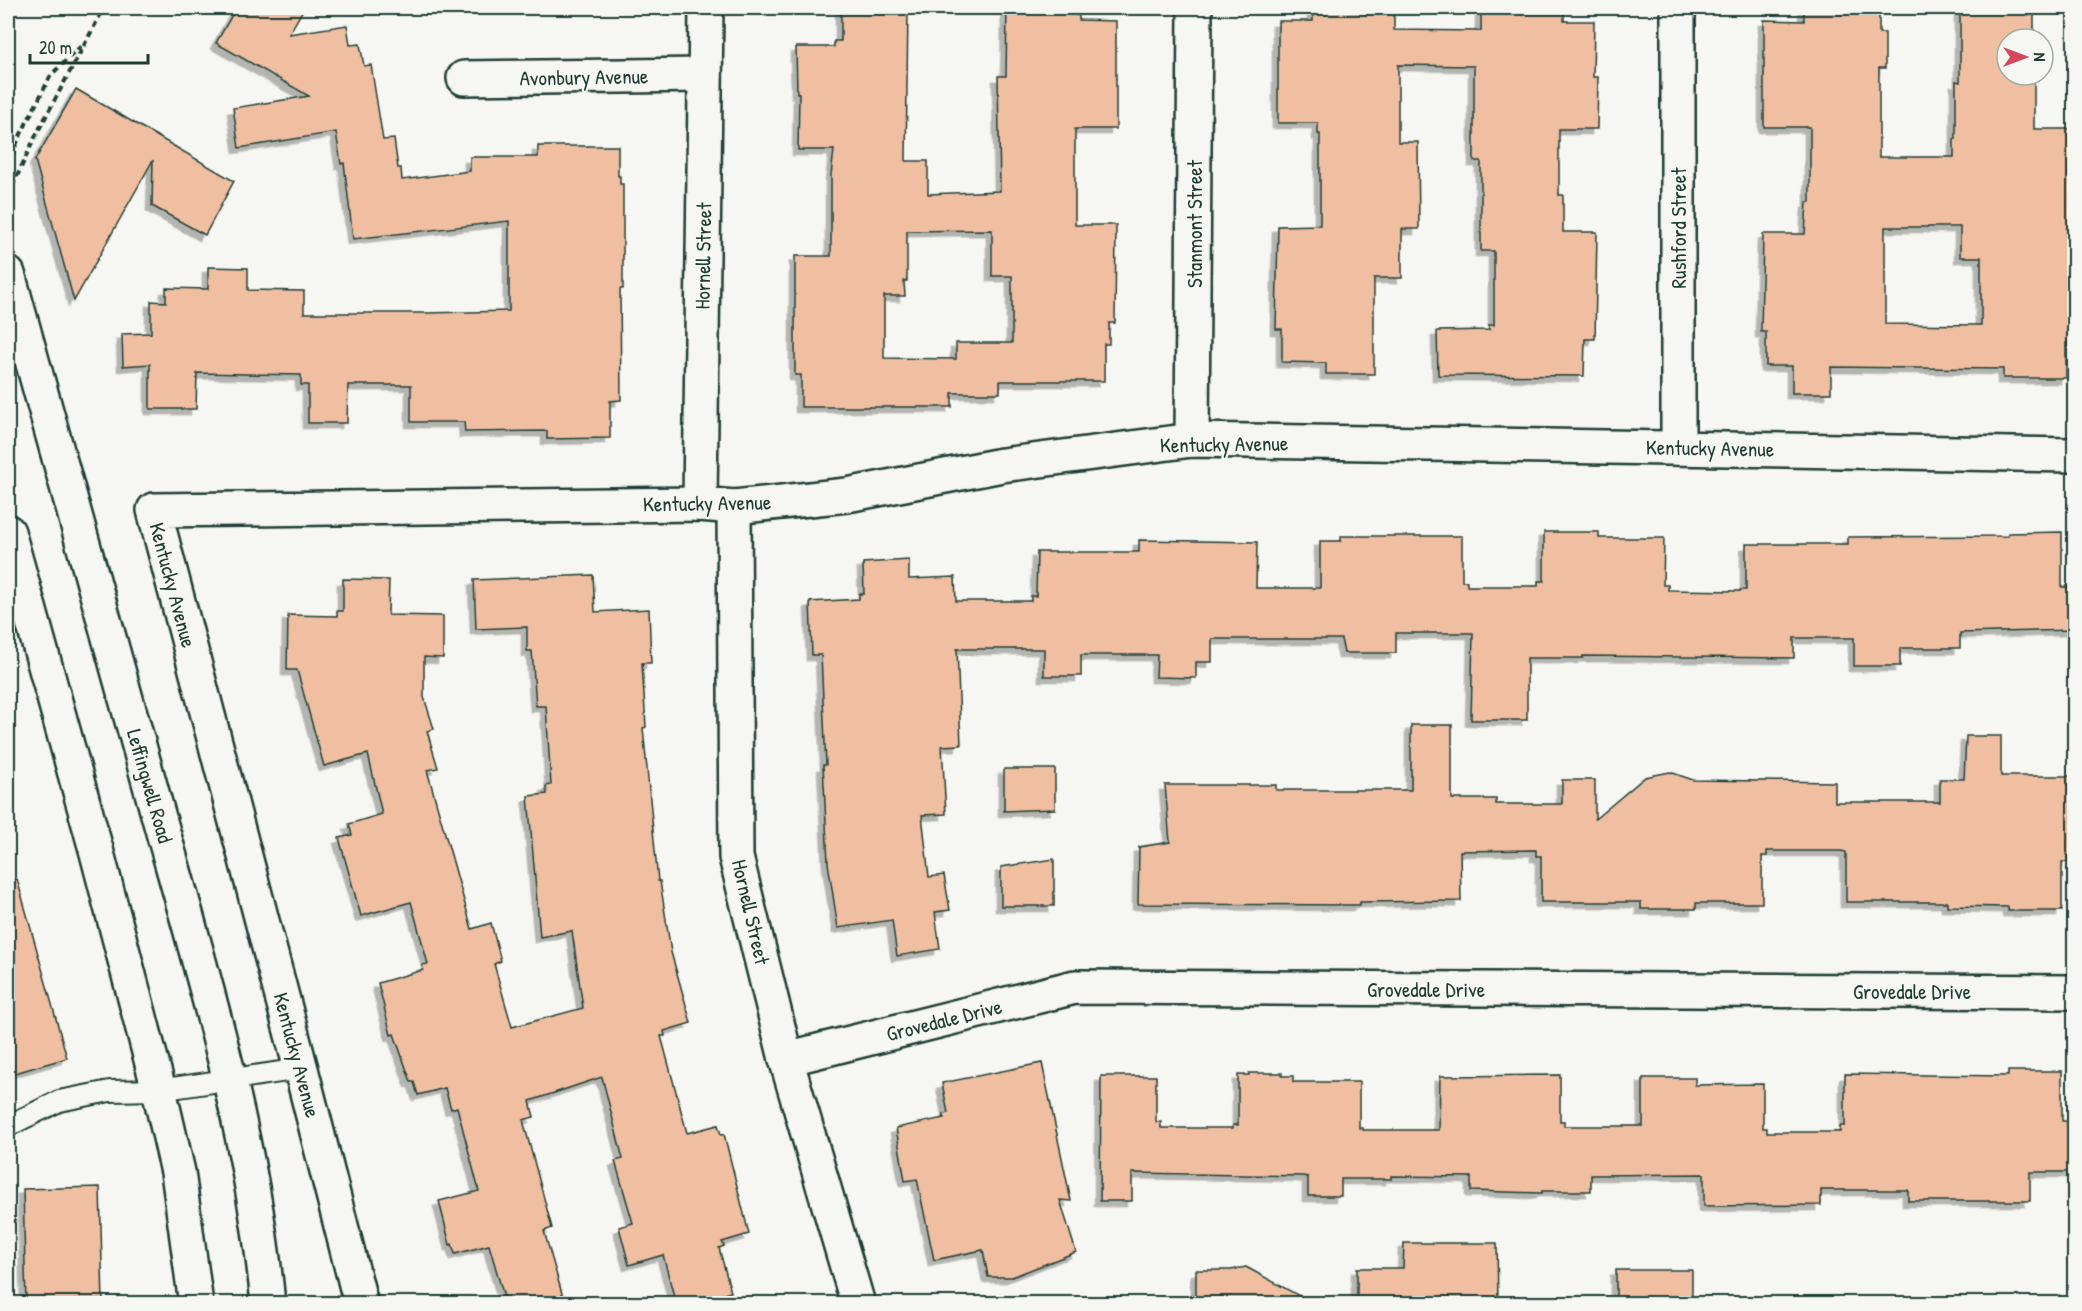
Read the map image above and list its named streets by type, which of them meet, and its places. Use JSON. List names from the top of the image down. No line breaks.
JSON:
{"streets":{"street":["Avonbury Avenue","Stanmont Street","Rushford Street","Hornell Street","Kentucky Avenue","Leffingwell Road","Grovedale Drive"]},"crossings":[["Avonbury Avenue","Hornell Street"],["Stanmont Street","Kentucky Avenue"],["Rushford Street","Kentucky Avenue"],["Hornell Street","Kentucky Avenue"],["Hornell Street","Grovedale Drive"]],"scale_bar":"20 m","north":"right"}
